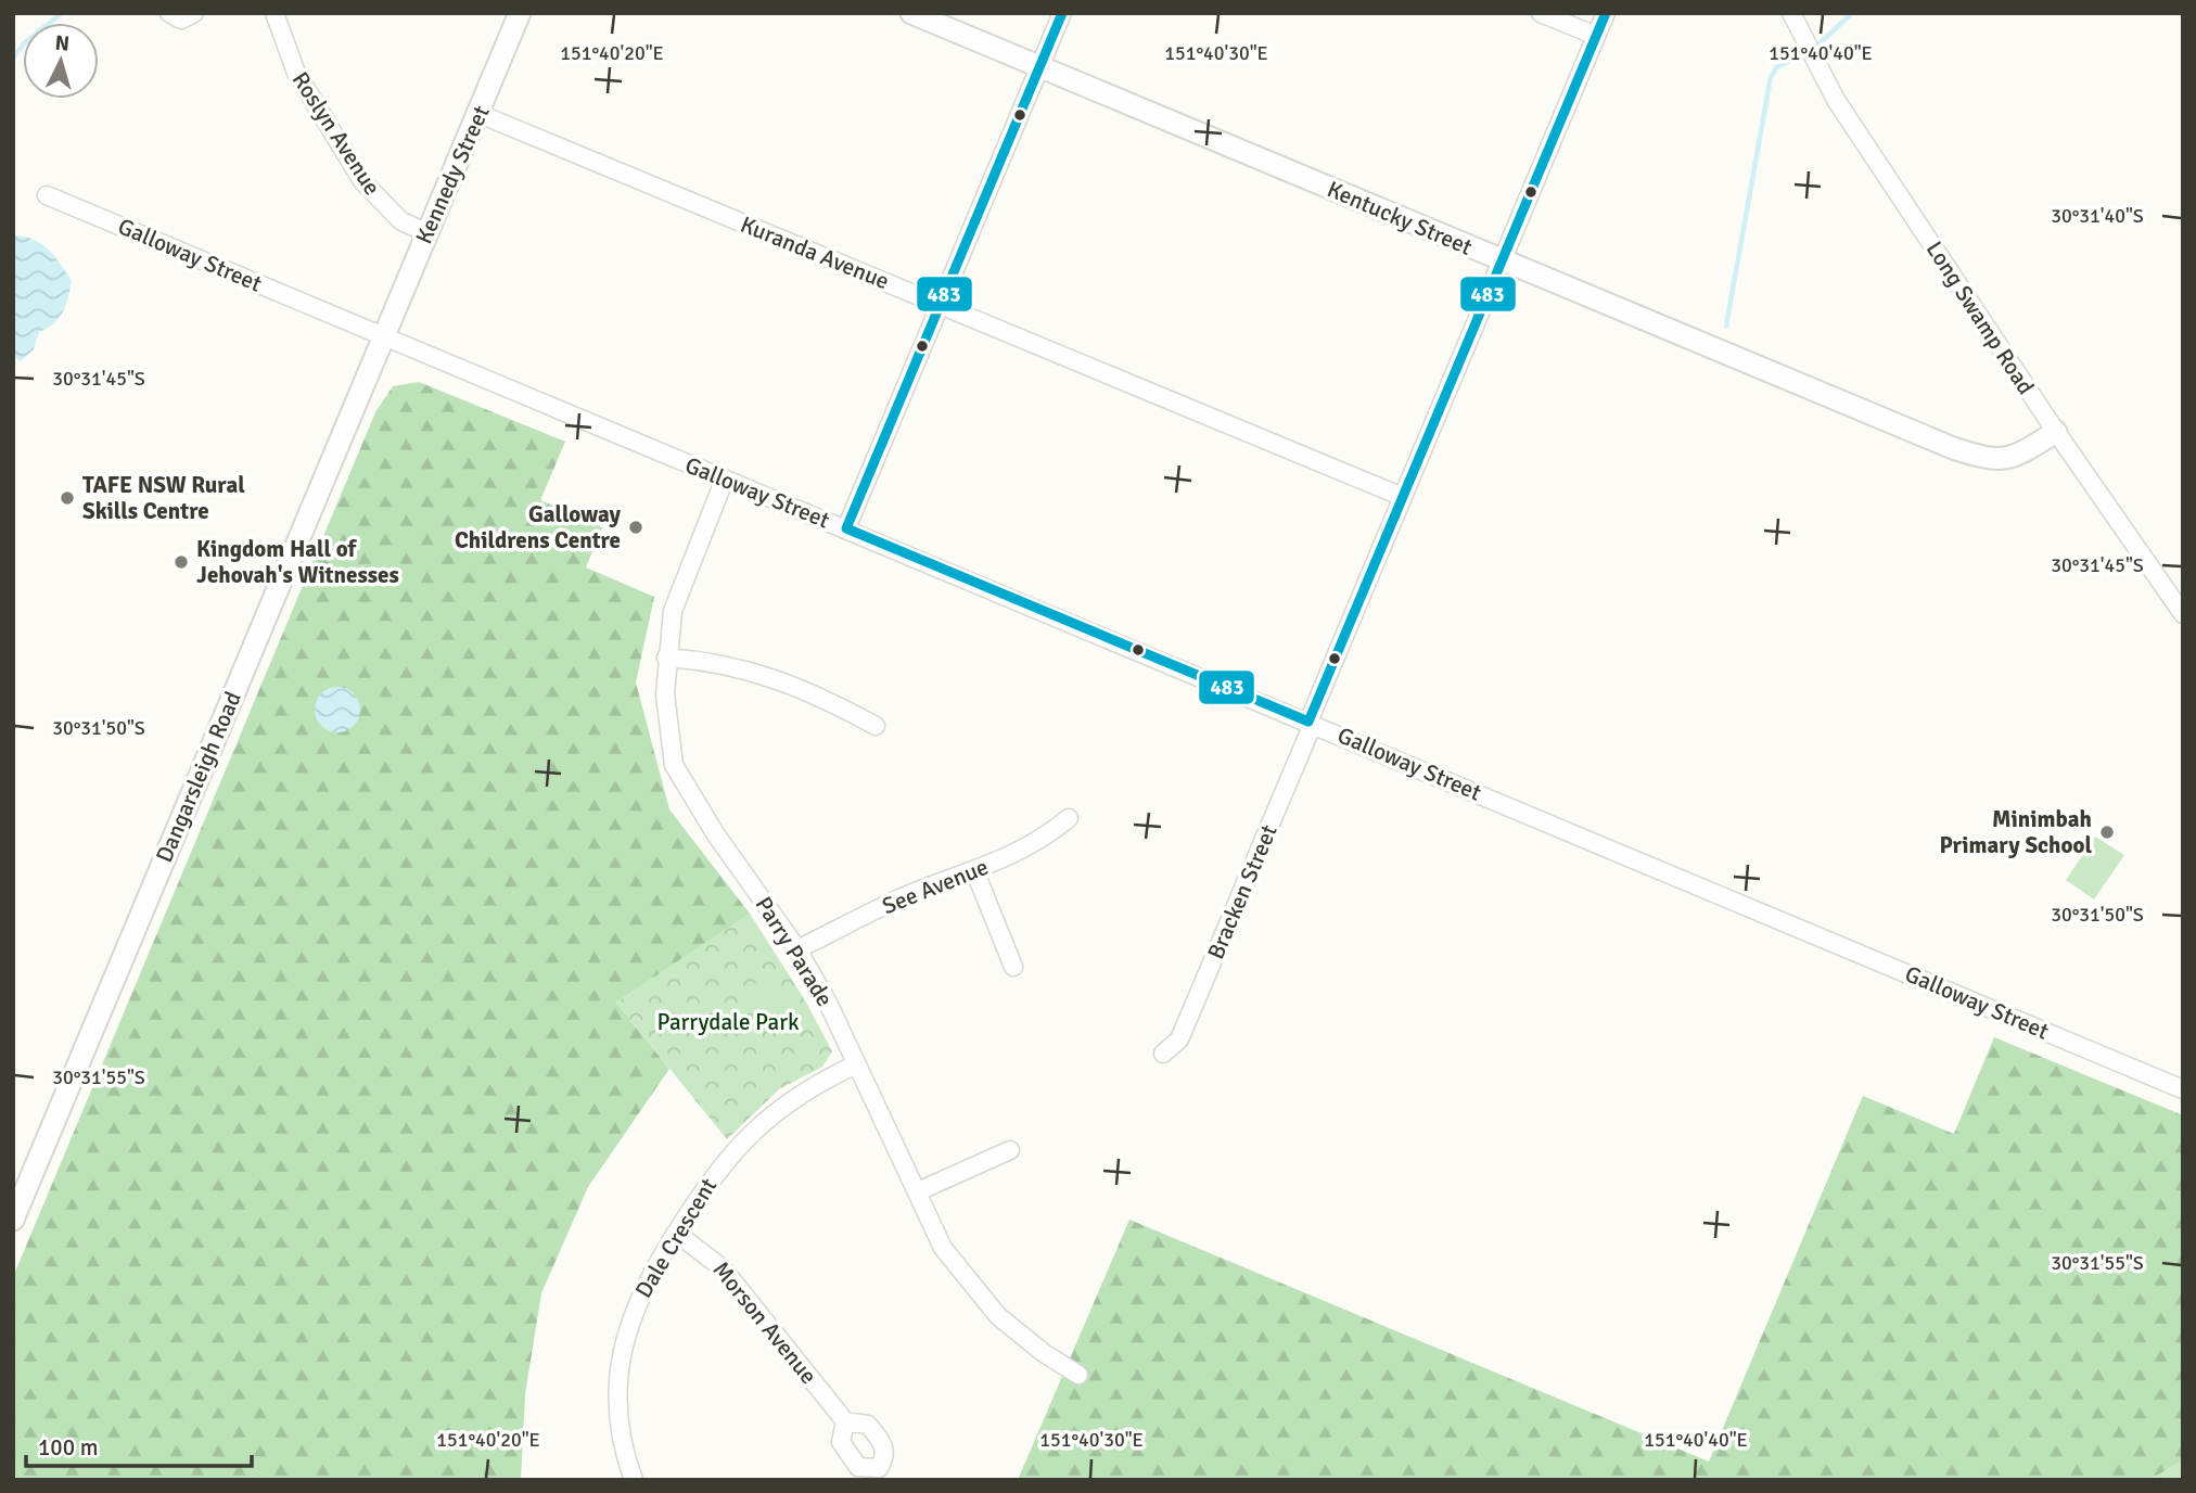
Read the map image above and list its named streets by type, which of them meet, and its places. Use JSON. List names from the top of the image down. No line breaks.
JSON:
{"streets":{"street":["Roslyn Avenue","Kennedy Street","Kentucky Street","Kuranda Avenue","Galloway Street","Long Swamp Road","Dangarsleigh Road","See Avenue","Bracken Street","Parry Parade","Dale Crescent","Morson Avenue"]},"crossings":[["Roslyn Avenue","Kennedy Street"],["Kennedy Street","Kuranda Avenue"],["Kennedy Street","Galloway Street"],["Kennedy Street","Dangarsleigh Road"],["Kentucky Street","Long Swamp Road"],["Kentucky Street","Bracken Street"],["Kuranda Avenue","Bracken Street"],["Galloway Street","Dangarsleigh Road"],["Galloway Street","Bracken Street"],["Galloway Street","Parry Parade"],["See Avenue","Parry Parade"],["Parry Parade","Dale Crescent"],["Dale Crescent","Morson Avenue"]],"parks":["Parrydale Park"],"places":["TAFE NSW Rural Skills Centre","Galloway Childrens Centre","Kingdom Hall of Jehovah's Witnesses","Minimbah Primary School"],"lines":["transit line 483"],"scale_bar":"100 m","north":"top","coordinates":["151°40'20\"E","151°40'30\"E","151°40'40\"E","30°31'40\"S","30°31'45\"S","30°31'50\"S","30°31'55\"S"]}
